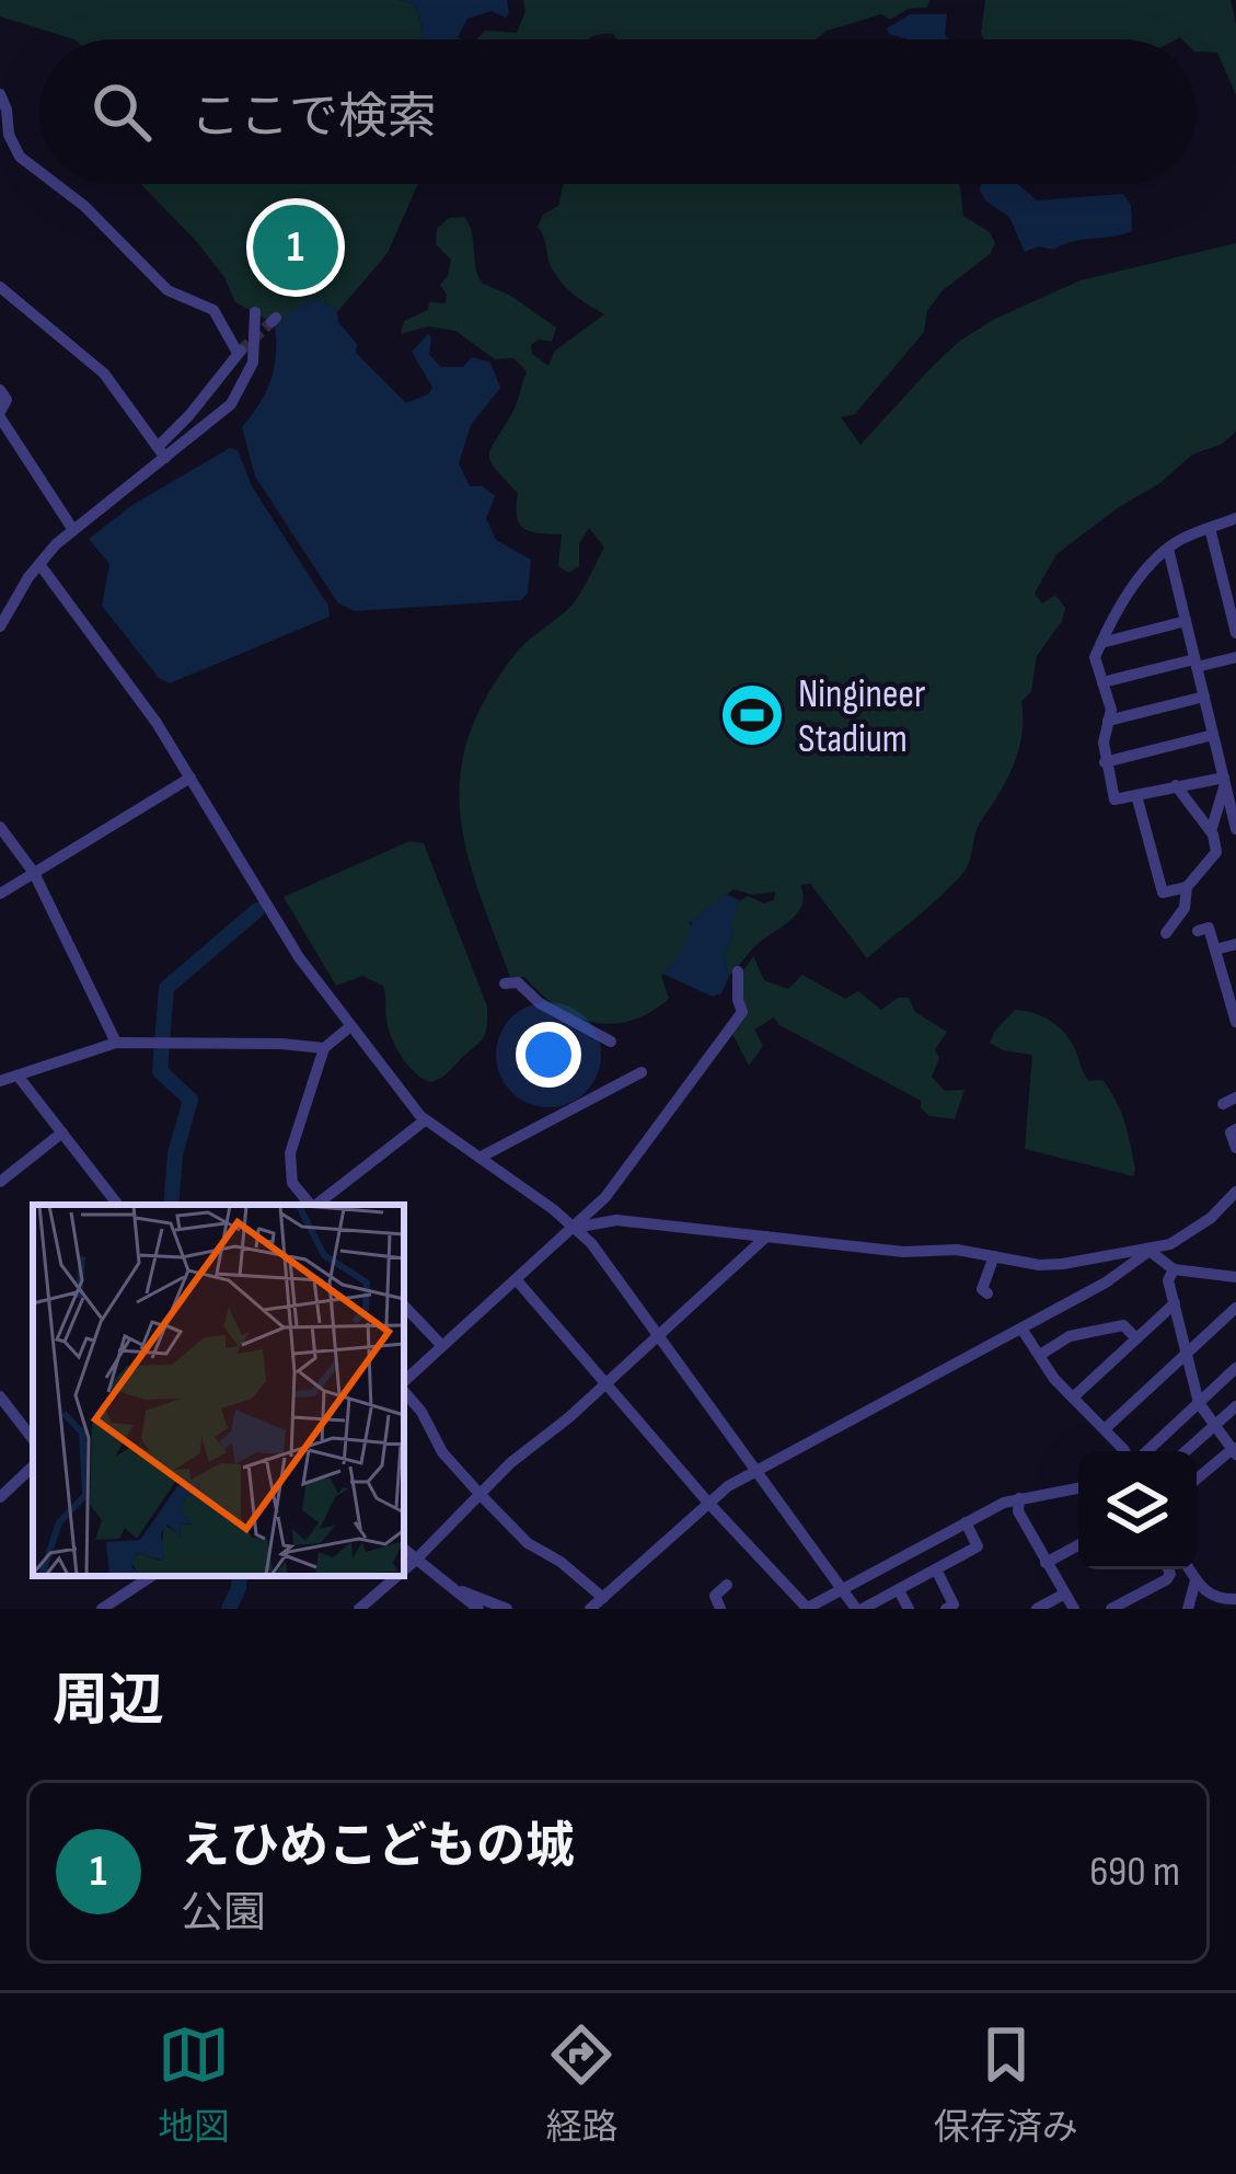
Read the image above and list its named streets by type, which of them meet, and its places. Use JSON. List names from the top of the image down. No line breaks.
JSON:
{"places":{"sports":["Ningineer Stadium"]},"page":{"search":"ここで検索","pins":"1","heading":"周辺","list":[{"mark":"1","name":"えひめこどもの城","note":"公園","value":"690 m"}],"nav":["地図","経路","保存済み"]}}
